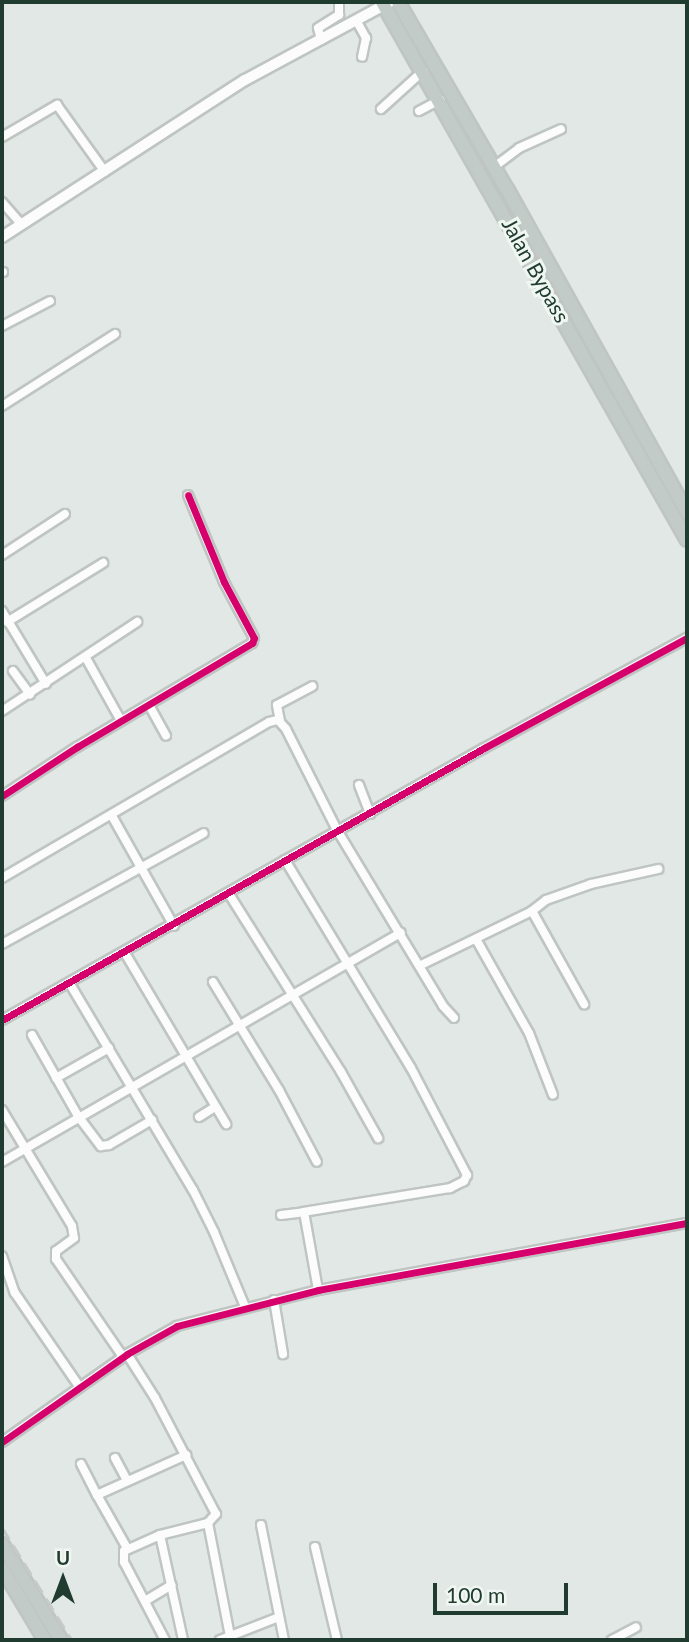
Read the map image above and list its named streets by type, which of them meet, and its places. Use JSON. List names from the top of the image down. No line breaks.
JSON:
{"streets":{"highway":["Jalan Bypass"]},"scale_bar":"100 m","north":"top"}
